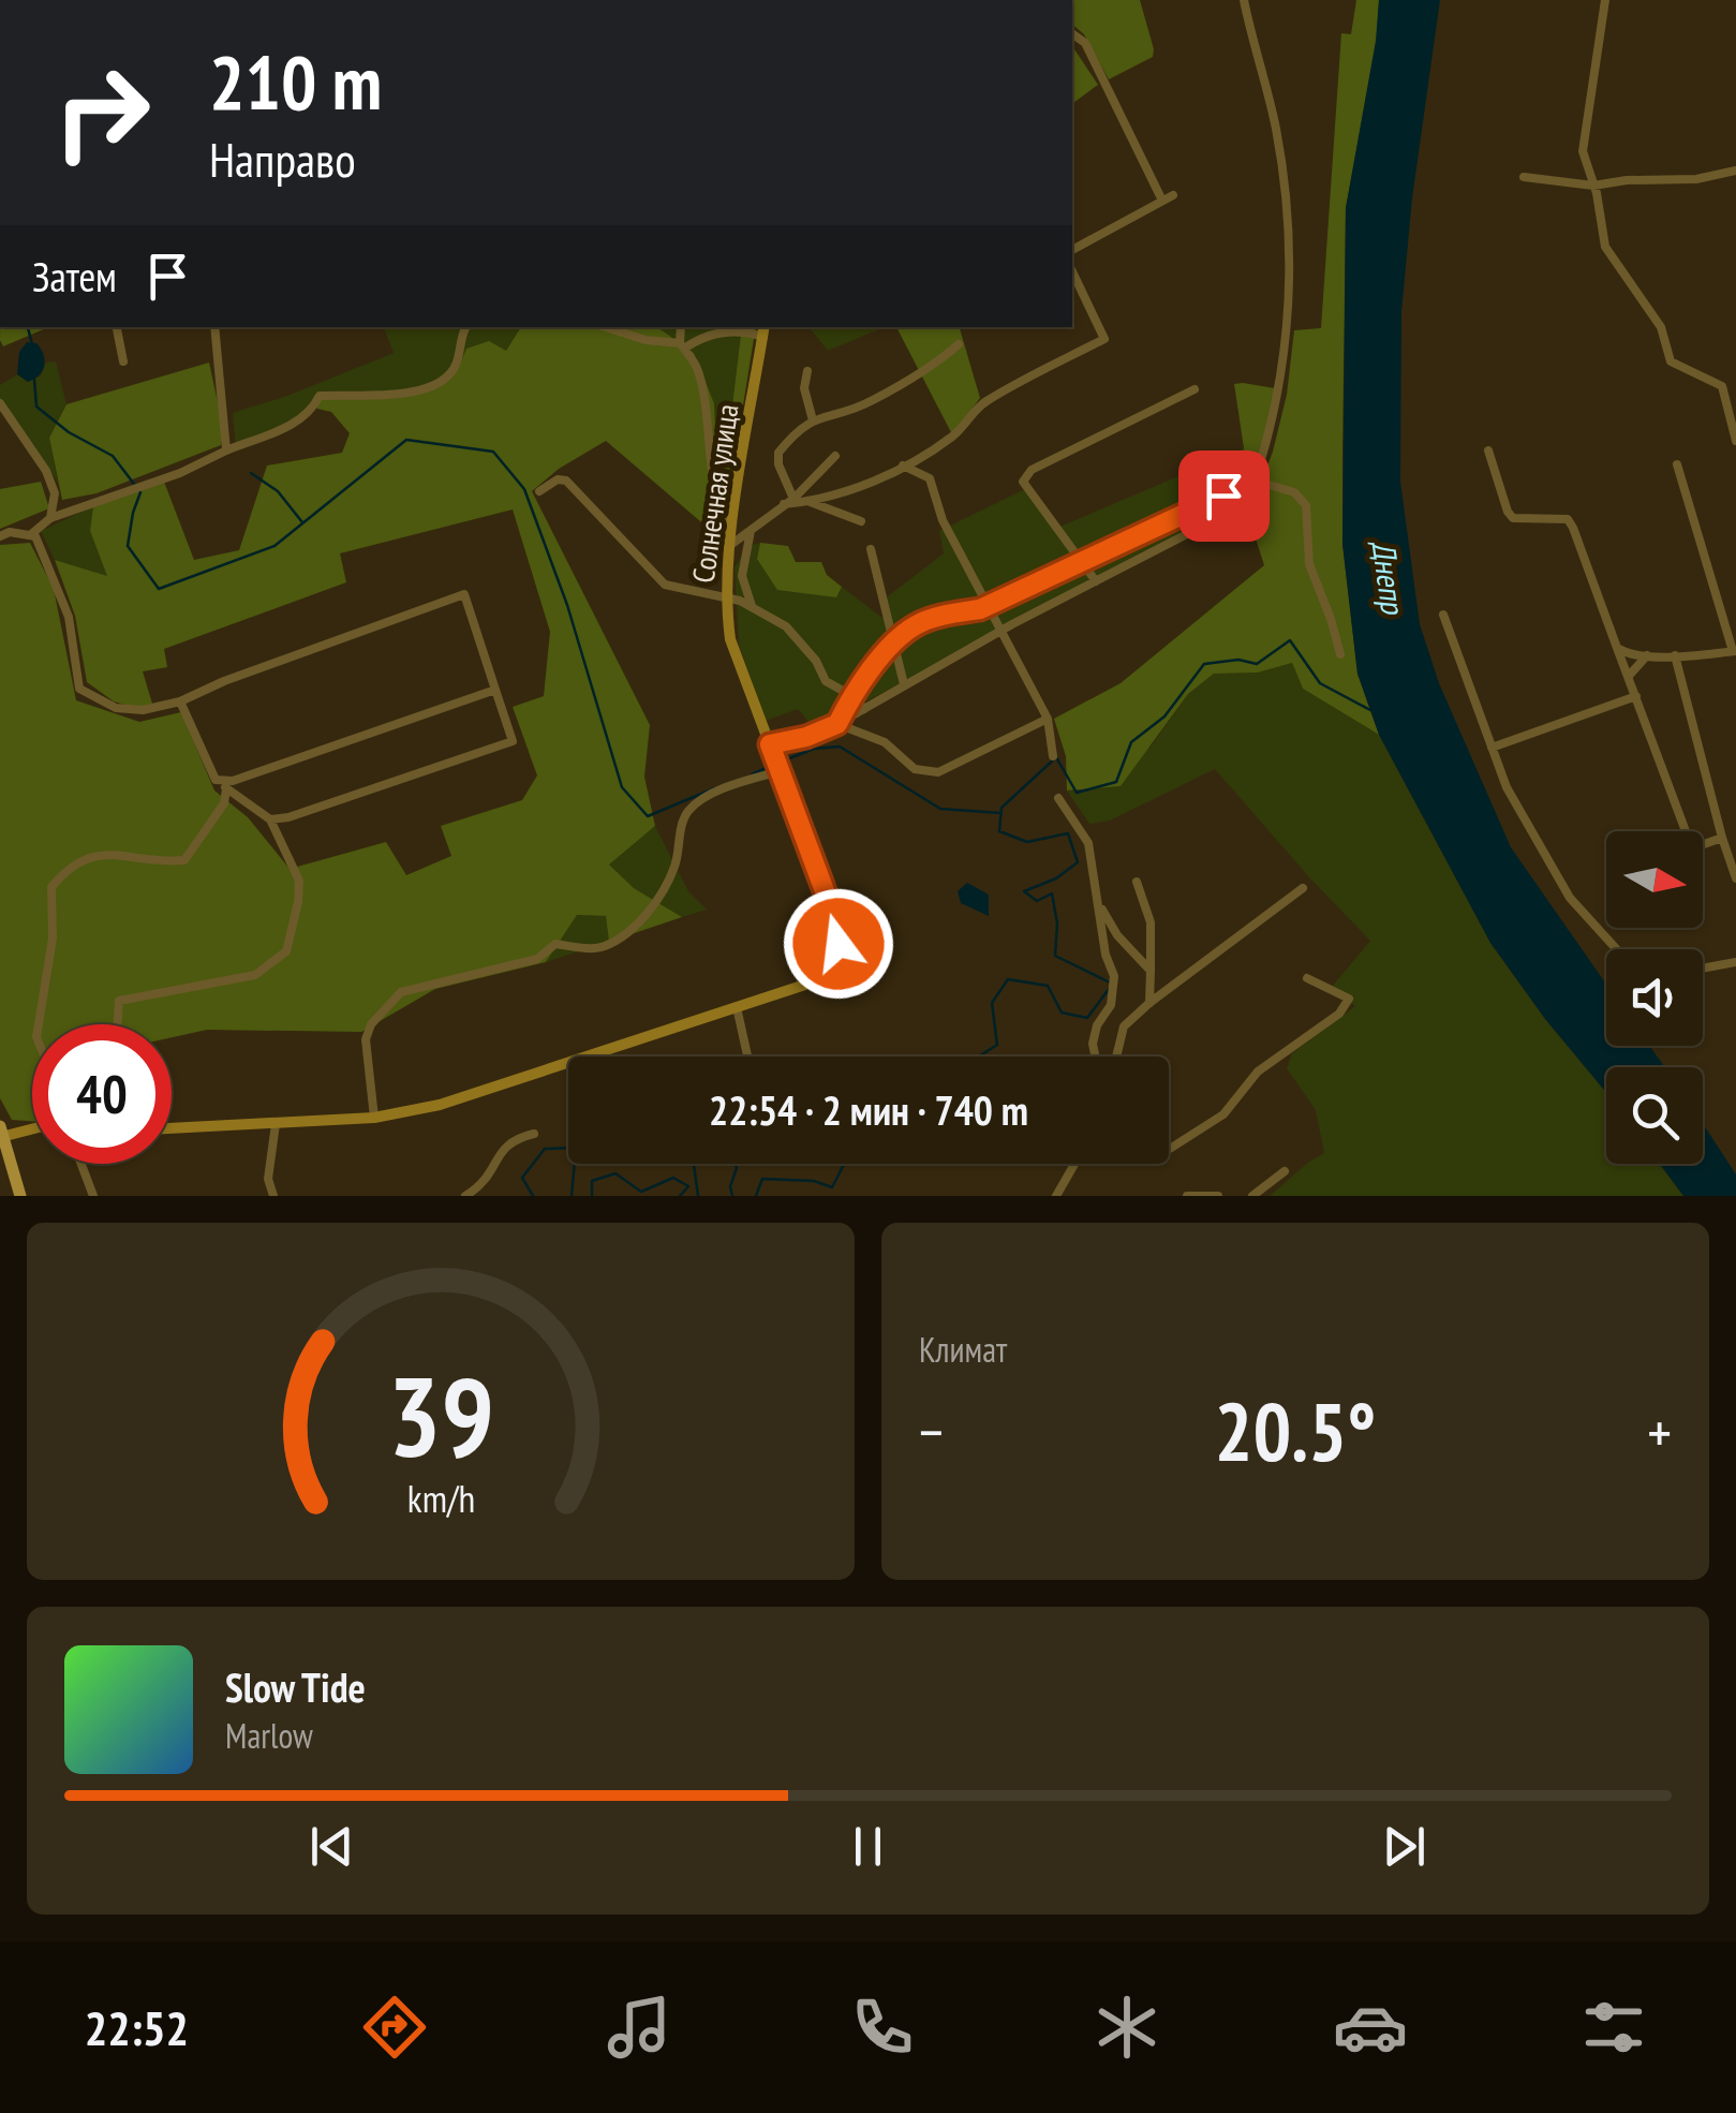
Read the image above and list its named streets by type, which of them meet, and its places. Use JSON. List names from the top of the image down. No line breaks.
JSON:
{"streets":{"street":["Солнечная улица"]},"water":["Днепр"],"north":"right","page":{"turn":["210 m","Направо"],"then":"Затем","limit":"40","trip":"22:54 · 2 мин · 740 m","tile":"Климат","heat":["−","20.5°","+"],"song":["Slow Tide","Marlow"],"tabs":"22:52","gauge":["39","km/h"]}}
